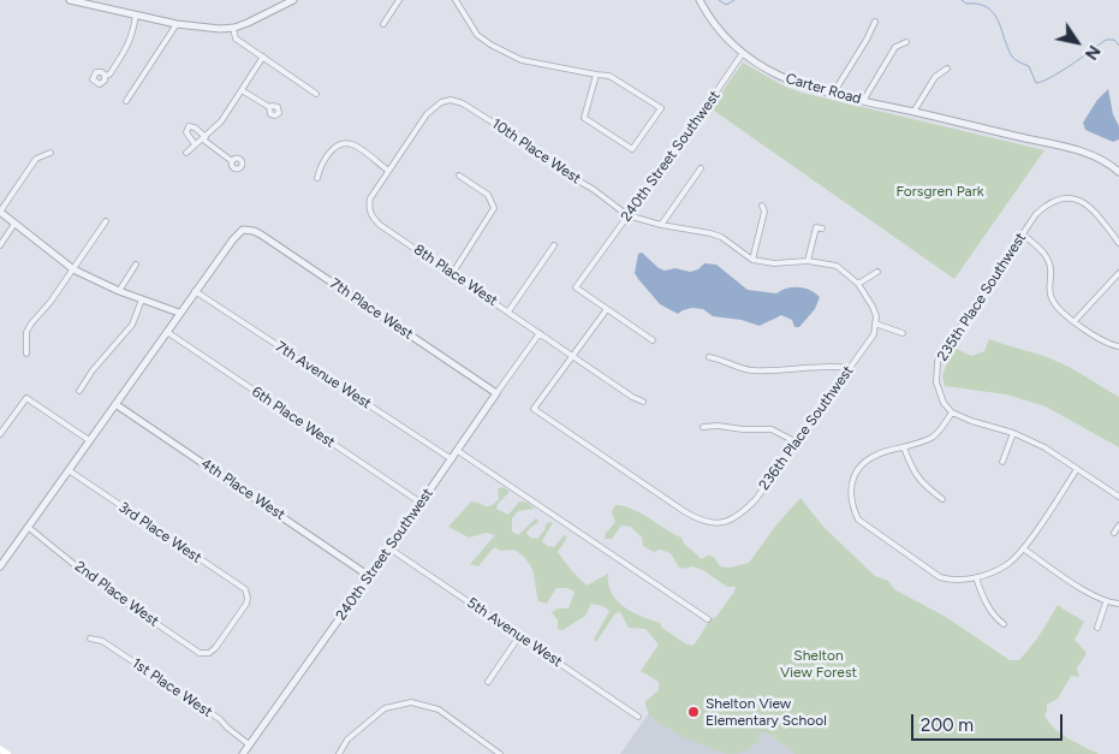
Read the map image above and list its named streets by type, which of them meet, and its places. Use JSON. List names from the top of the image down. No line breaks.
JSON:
{"streets":{"street":["Carter Road","10th Place West","240th Street Southwest","8th Place West","235th Place Southwest","7th Place West","7th Avenue West","6th Place West","236th Place Southwest","4th Place West","3rd Place West","2nd Place West","5th Avenue West","1st Place West"]},"crossings":[["Carter Road","240th Street Southwest"],["10th Place West","240th Street Southwest"],["10th Place West","8th Place West"],["240th Street Southwest","8th Place West"],["240th Street Southwest","7th Place West"],["240th Street Southwest","7th Avenue West"],["240th Street Southwest","6th Place West"],["240th Street Southwest","4th Place West"],["240th Street Southwest","5th Avenue West"],["240th Street Southwest","1st Place West"],["8th Place West","236th Place Southwest"],["7th Place West","7th Avenue West"],["3rd Place West","2nd Place West"]],"parks":["Forsgren Park","Shelton View Forest"],"places":["Shelton View Elementary School"],"scale_bar":"200 m","north":"bottom right"}
